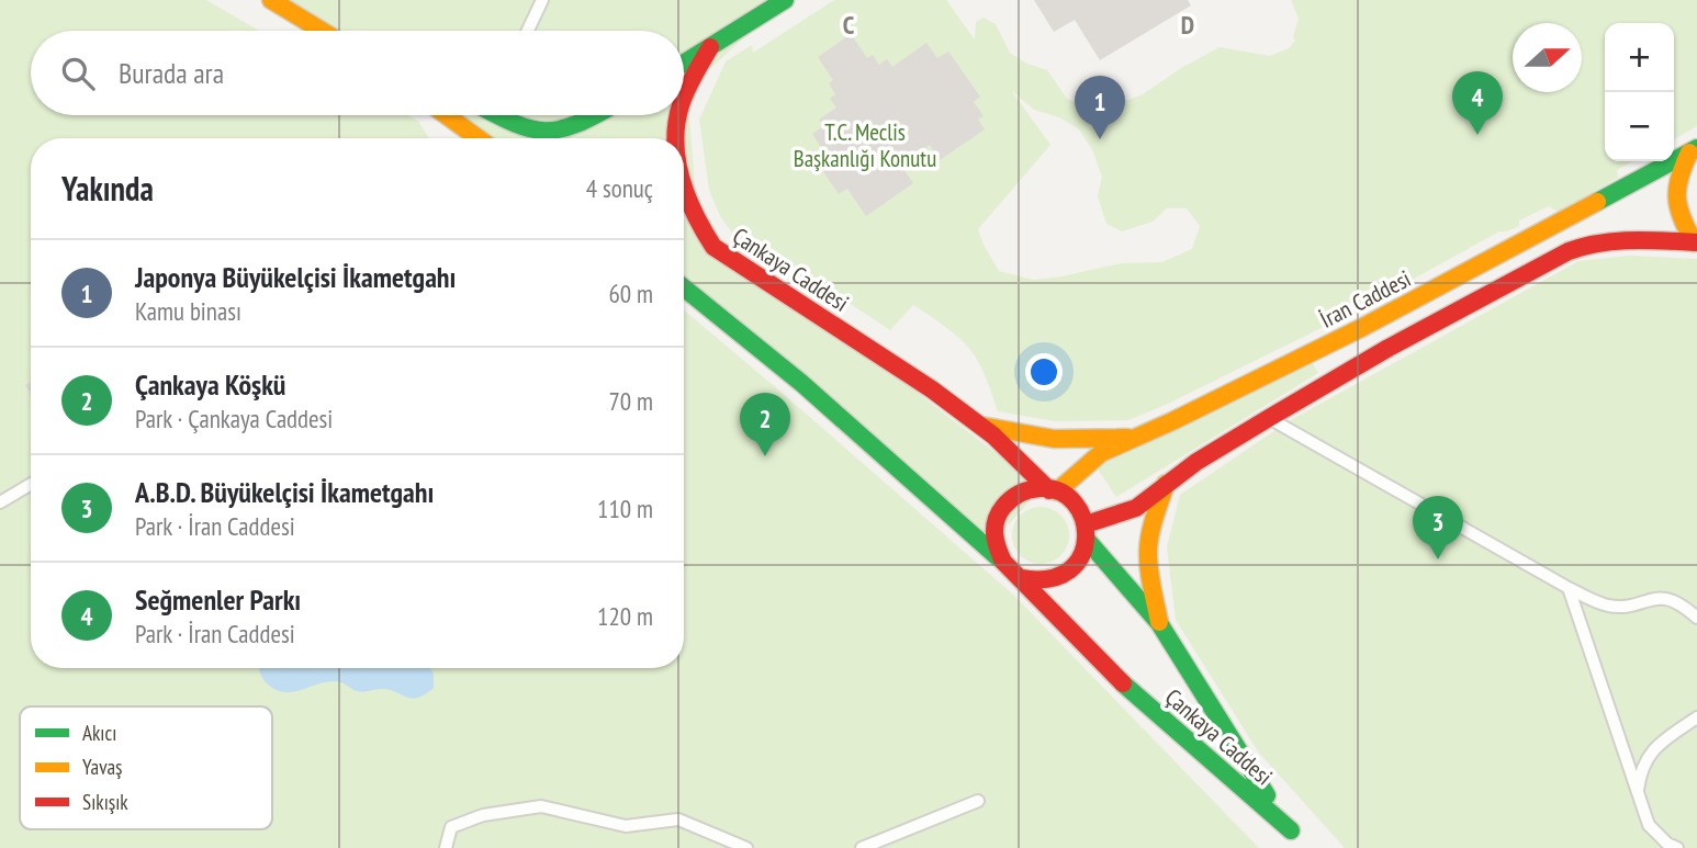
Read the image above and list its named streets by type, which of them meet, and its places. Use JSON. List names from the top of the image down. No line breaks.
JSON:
{"streets":{"main road":["Çankaya Caddesi","İran Caddesi"]},"crossings":[["Çankaya Caddesi","İran Caddesi"]],"parks":["T.C. Meclis Başkanlığı Konutu"],"legend":["Akıcı","Yavaş","Sıkışık"],"north":"right","page":{"map_buttons":["+","−"],"search":"Burada ara","pins":["4","1","2","3"],"heading":["Yakında","4 sonuç"],"list":[{"mark":"1","name":"Japonya Büyükelçisi İkametgahı","note":"Kamu binası","value":"60 m"},{"mark":"2","name":"Çankaya Köşkü","note":"Park · Çankaya Caddesi","value":"70 m"},{"mark":"3","name":"A.B.D. Büyükelçisi İkametgahı","note":"Park · İran Caddesi","value":"110 m"},{"mark":"4","name":"Seğmenler Parkı","note":"Park · İran Caddesi","value":"120 m"}]},"grid":{"columns":["C","D"]}}
